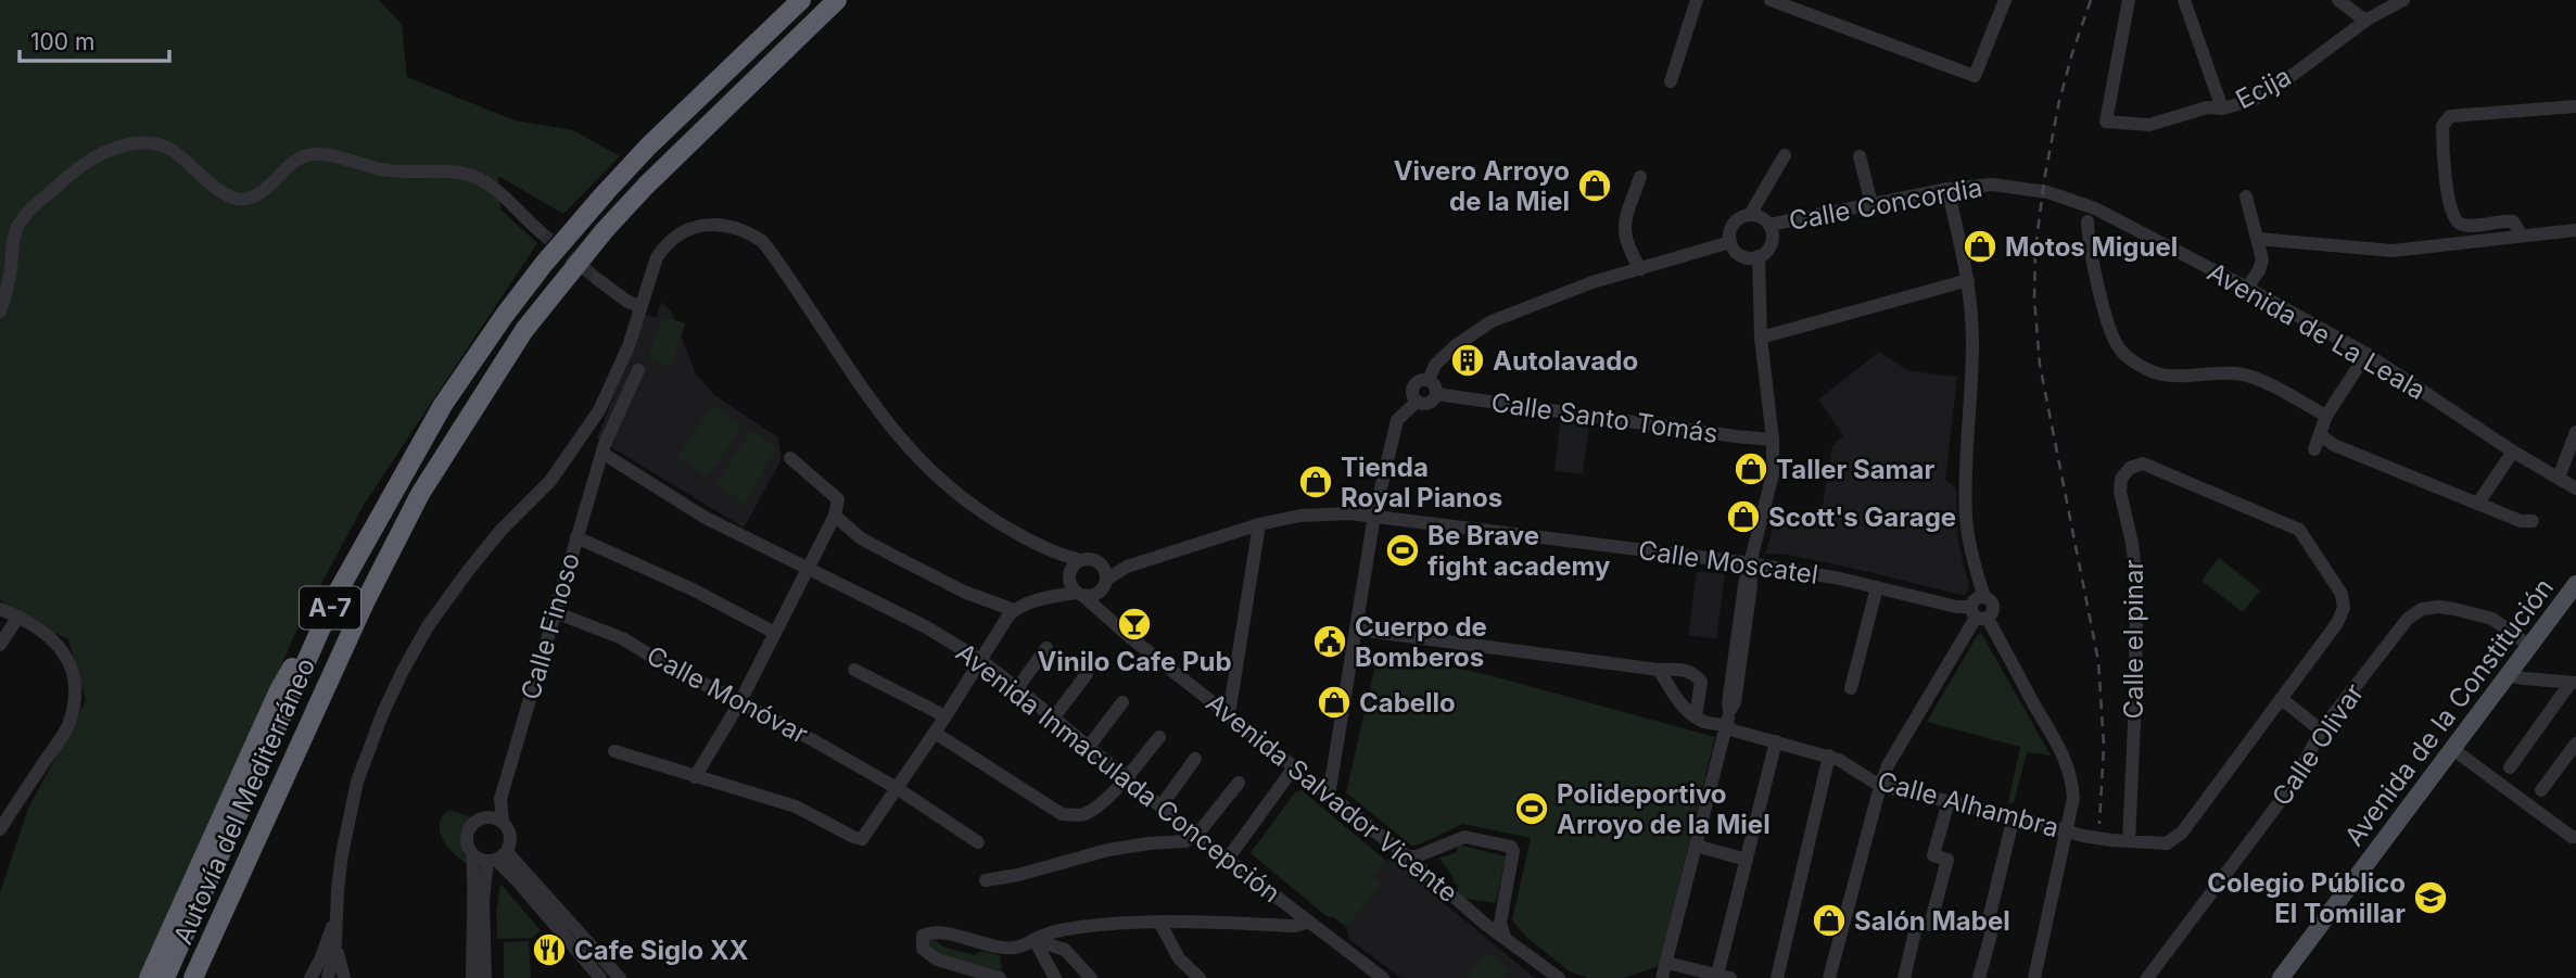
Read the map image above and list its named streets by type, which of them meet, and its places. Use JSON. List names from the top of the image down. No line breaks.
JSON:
{"streets":{"highway":["A-7","Autovía del Mediterráneo"],"main road":["Avenida de la Constitución"],"street":["Ecija","Calle Concordia","Avenida de La Leala","Calle Santo Tomás","Calle Moscatel","Calle Finoso","Calle el pinar","Calle Monóvar","Calle Olivar","Avenida Inmaculada Concepción","Avenida Salvador Vicente","Calle Alhambra"]},"crossings":[["Calle Concordia","Avenida de La Leala"],["Calle Moscatel","Avenida Salvador Vicente"],["Calle Finoso","Calle Monóvar"],["Calle Finoso","Avenida Inmaculada Concepción"],["Calle el pinar","Calle Alhambra"],["Avenida de la Constitución","Calle Olivar"]],"places":{"shop":["Vivero Arroyo de la Miel","Motos Miguel","Taller Samar","Tienda Royal Pianos","Scott's Garage","Cabello","Salón Mabel"],"building":["Autolavado"],"sports":["Be Brave fight academy","Polideportivo Arroyo de la Miel"],"bar":["Vinilo Cafe Pub"],"public building":["Cuerpo de Bomberos"],"school or university":["Colegio Público El Tomillar"],"restaurant":["Cafe Siglo XX"]},"scale_bar":"100 m"}
